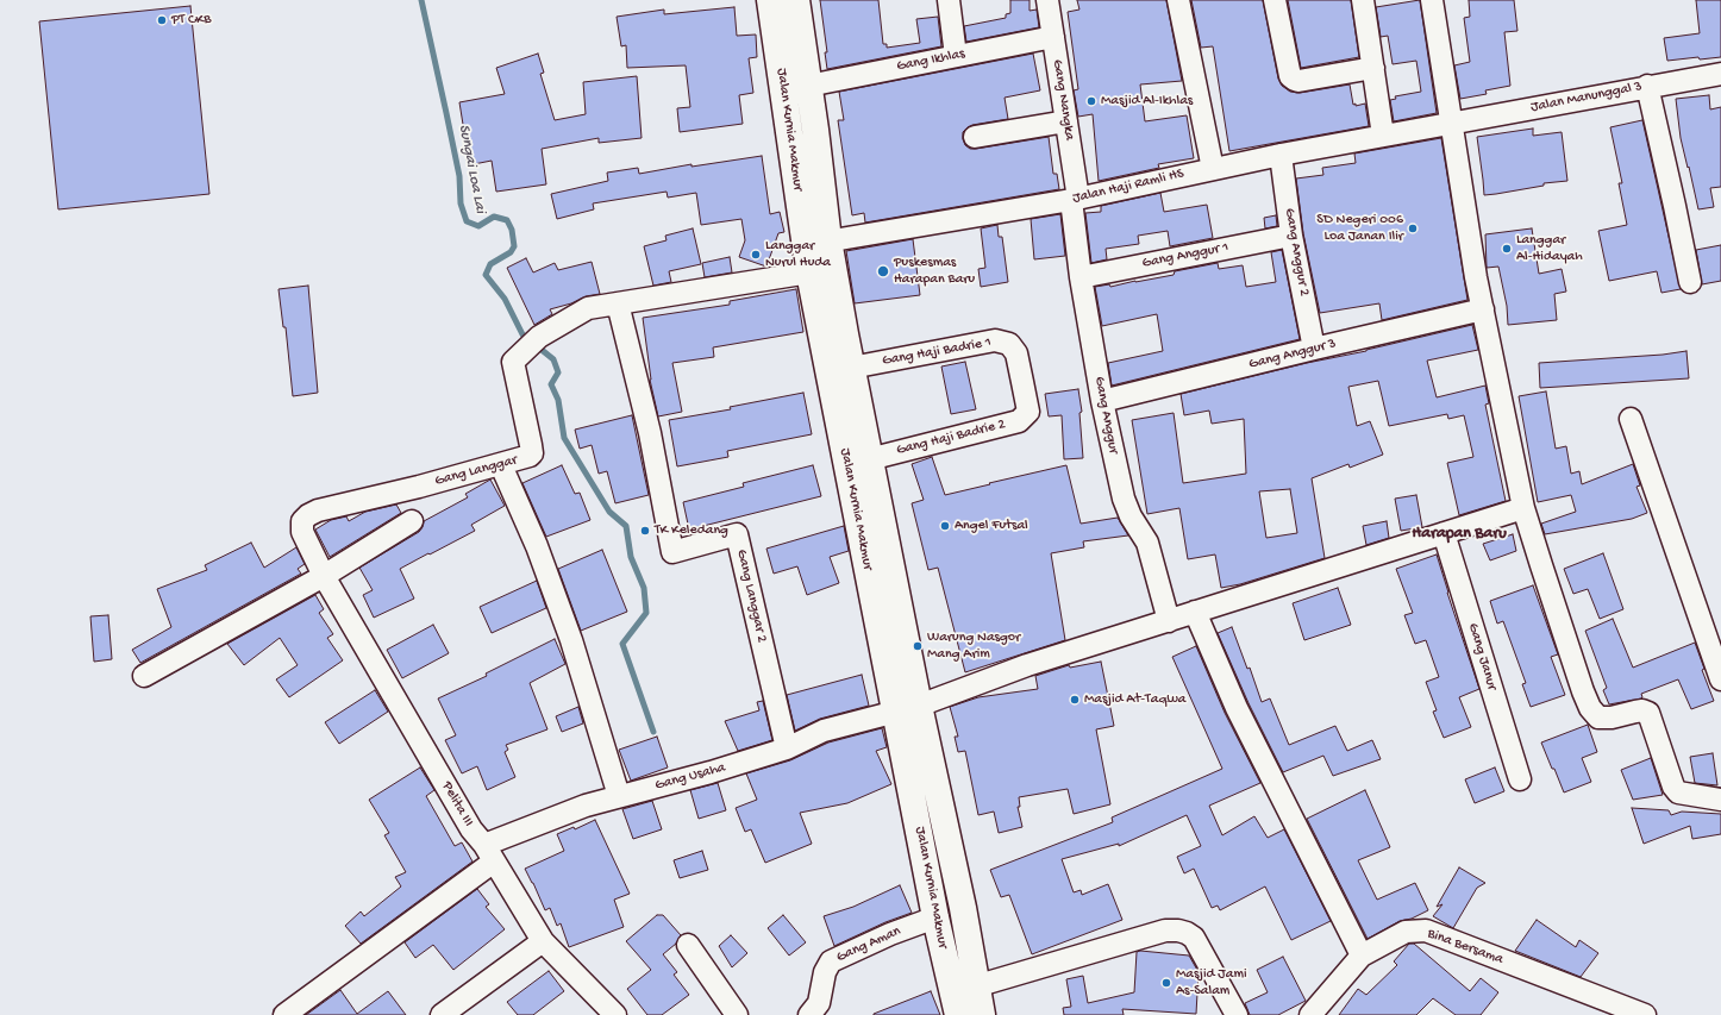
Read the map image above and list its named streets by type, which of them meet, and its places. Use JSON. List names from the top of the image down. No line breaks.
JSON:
{"streets":{"street":["Gang Ikhlas","Jalan Manunggal 3","Gang Nangka","Jalan Kurnia Makmur","Jalan Haji Ramli HS","Gang Anggur 2","Gang Anggur 1","Gang Haji Badrie 1","Gang Anggur 3","Gang Anggur","Gang Haji Badrie 2","Gang Langgar","Gang Langgar 2","Gang Janur","Gang Usaha","Pelita III","Gang Aman","Bina Bersama"]},"crossings":[["Gang Ikhlas","Gang Nangka"],["Gang Ikhlas","Jalan Kurnia Makmur"],["Jalan Manunggal 3","Jalan Haji Ramli HS"],["Gang Nangka","Jalan Haji Ramli HS"],["Gang Nangka","Gang Anggur"],["Jalan Kurnia Makmur","Jalan Haji Ramli HS"],["Jalan Kurnia Makmur","Gang Haji Badrie 1"],["Jalan Kurnia Makmur","Gang Haji Badrie 2"],["Jalan Kurnia Makmur","Gang Langgar"],["Jalan Kurnia Makmur","Gang Usaha"],["Jalan Kurnia Makmur","Gang Aman"],["Jalan Haji Ramli HS","Gang Anggur 2"],["Jalan Haji Ramli HS","Gang Anggur"],["Gang Anggur 2","Gang Anggur 1"],["Gang Anggur 2","Gang Anggur 3"],["Gang Anggur 1","Gang Anggur"],["Gang Haji Badrie 1","Gang Haji Badrie 2"],["Gang Anggur 3","Gang Anggur"],["Gang Anggur","Gang Usaha"],["Gang Langgar","Gang Langgar 2"],["Gang Langgar","Pelita III"],["Gang Langgar 2","Gang Usaha"],["Gang Janur","Gang Usaha"],["Gang Usaha","Pelita III"]],"districts":["Harapan Baru"],"water":["Sungai Loa Lai"],"places":["PT CKB","Masjid Al-Ikhlas","SD Negeri 006 Loa Janan Ilir","Langgar Al-Hidayah","Langgar Nurul Huda","Puskesmas Harapan Baru","Angel Futsal","TK Keledang","Warung Nasgor Mang Arim","Masjid At-Taqwa","Masjid Jami As-Salam"]}
